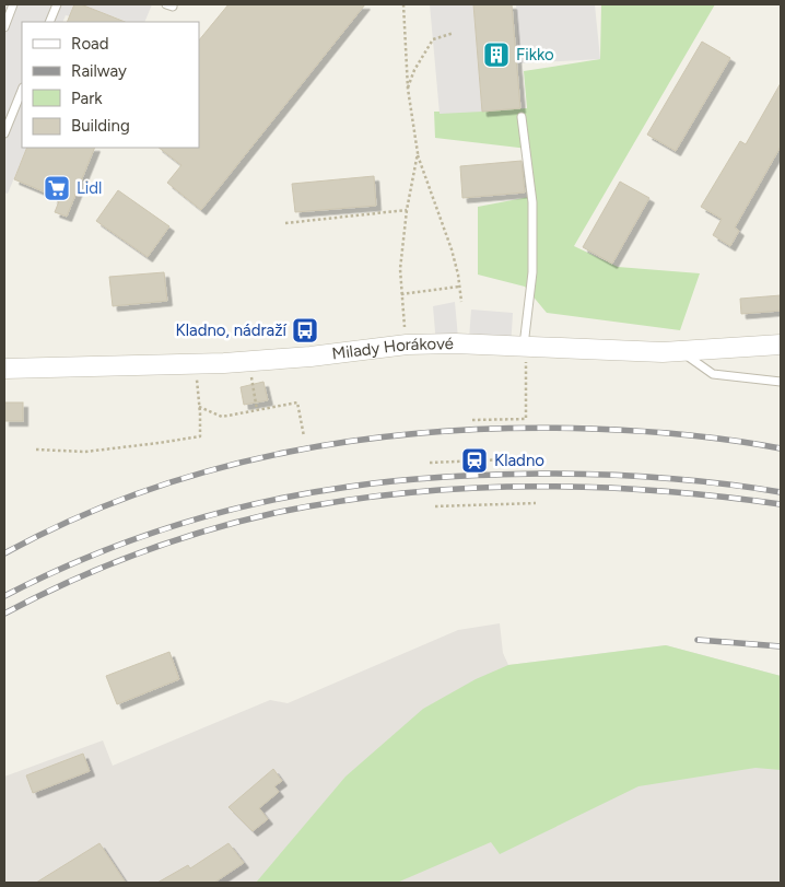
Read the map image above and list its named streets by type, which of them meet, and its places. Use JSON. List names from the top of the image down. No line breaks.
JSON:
{"streets":{"street":["Milady Horákové"]},"places":{"building":["Fikko"],"supermarket":["Lidl"],"bus stop":["Kladno, nádraží"],"station":["Kladno"]},"legend":["Road","Railway","Park","Building"]}
